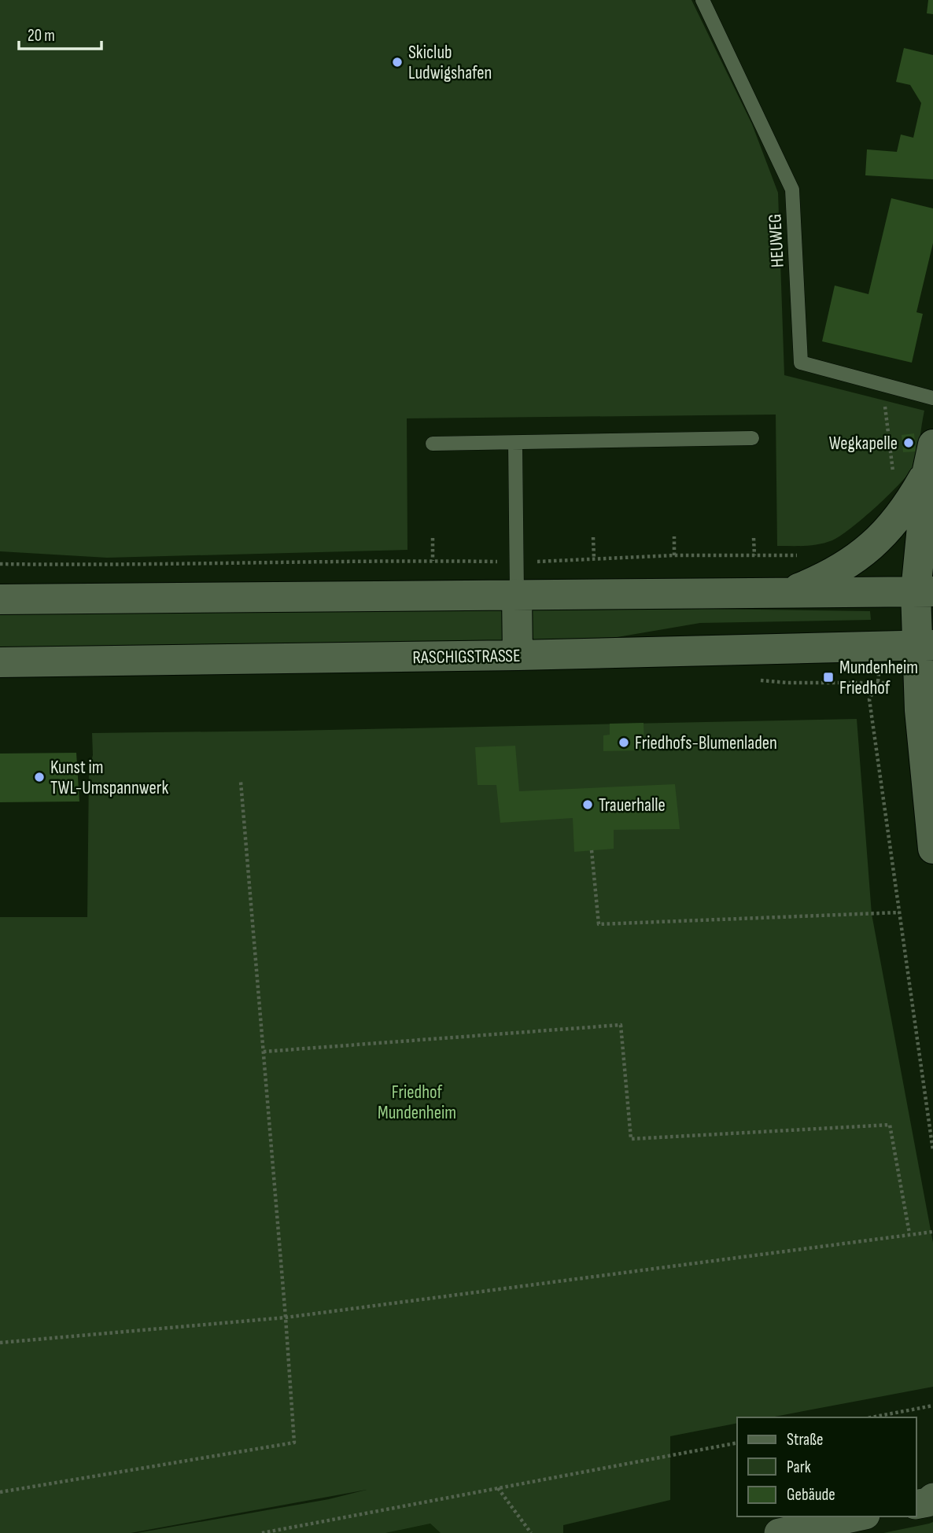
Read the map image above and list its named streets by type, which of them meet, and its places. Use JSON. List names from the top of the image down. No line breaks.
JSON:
{"streets":{"street":["RASCHIGSTRASSE"],"lane":["HEUWEG"]},"parks":["Friedhof Mundenheim"],"places":{"other":["Skiclub Ludwigshafen","Wegkapelle","Friedhofs-Blumenladen","Kunst im TWL-Umspannwerk","Trauerhalle"],"transit":["Mundenheim Friedhof"]},"legend":["Straße","Park","Gebäude"],"scale_bar":"20 m"}
